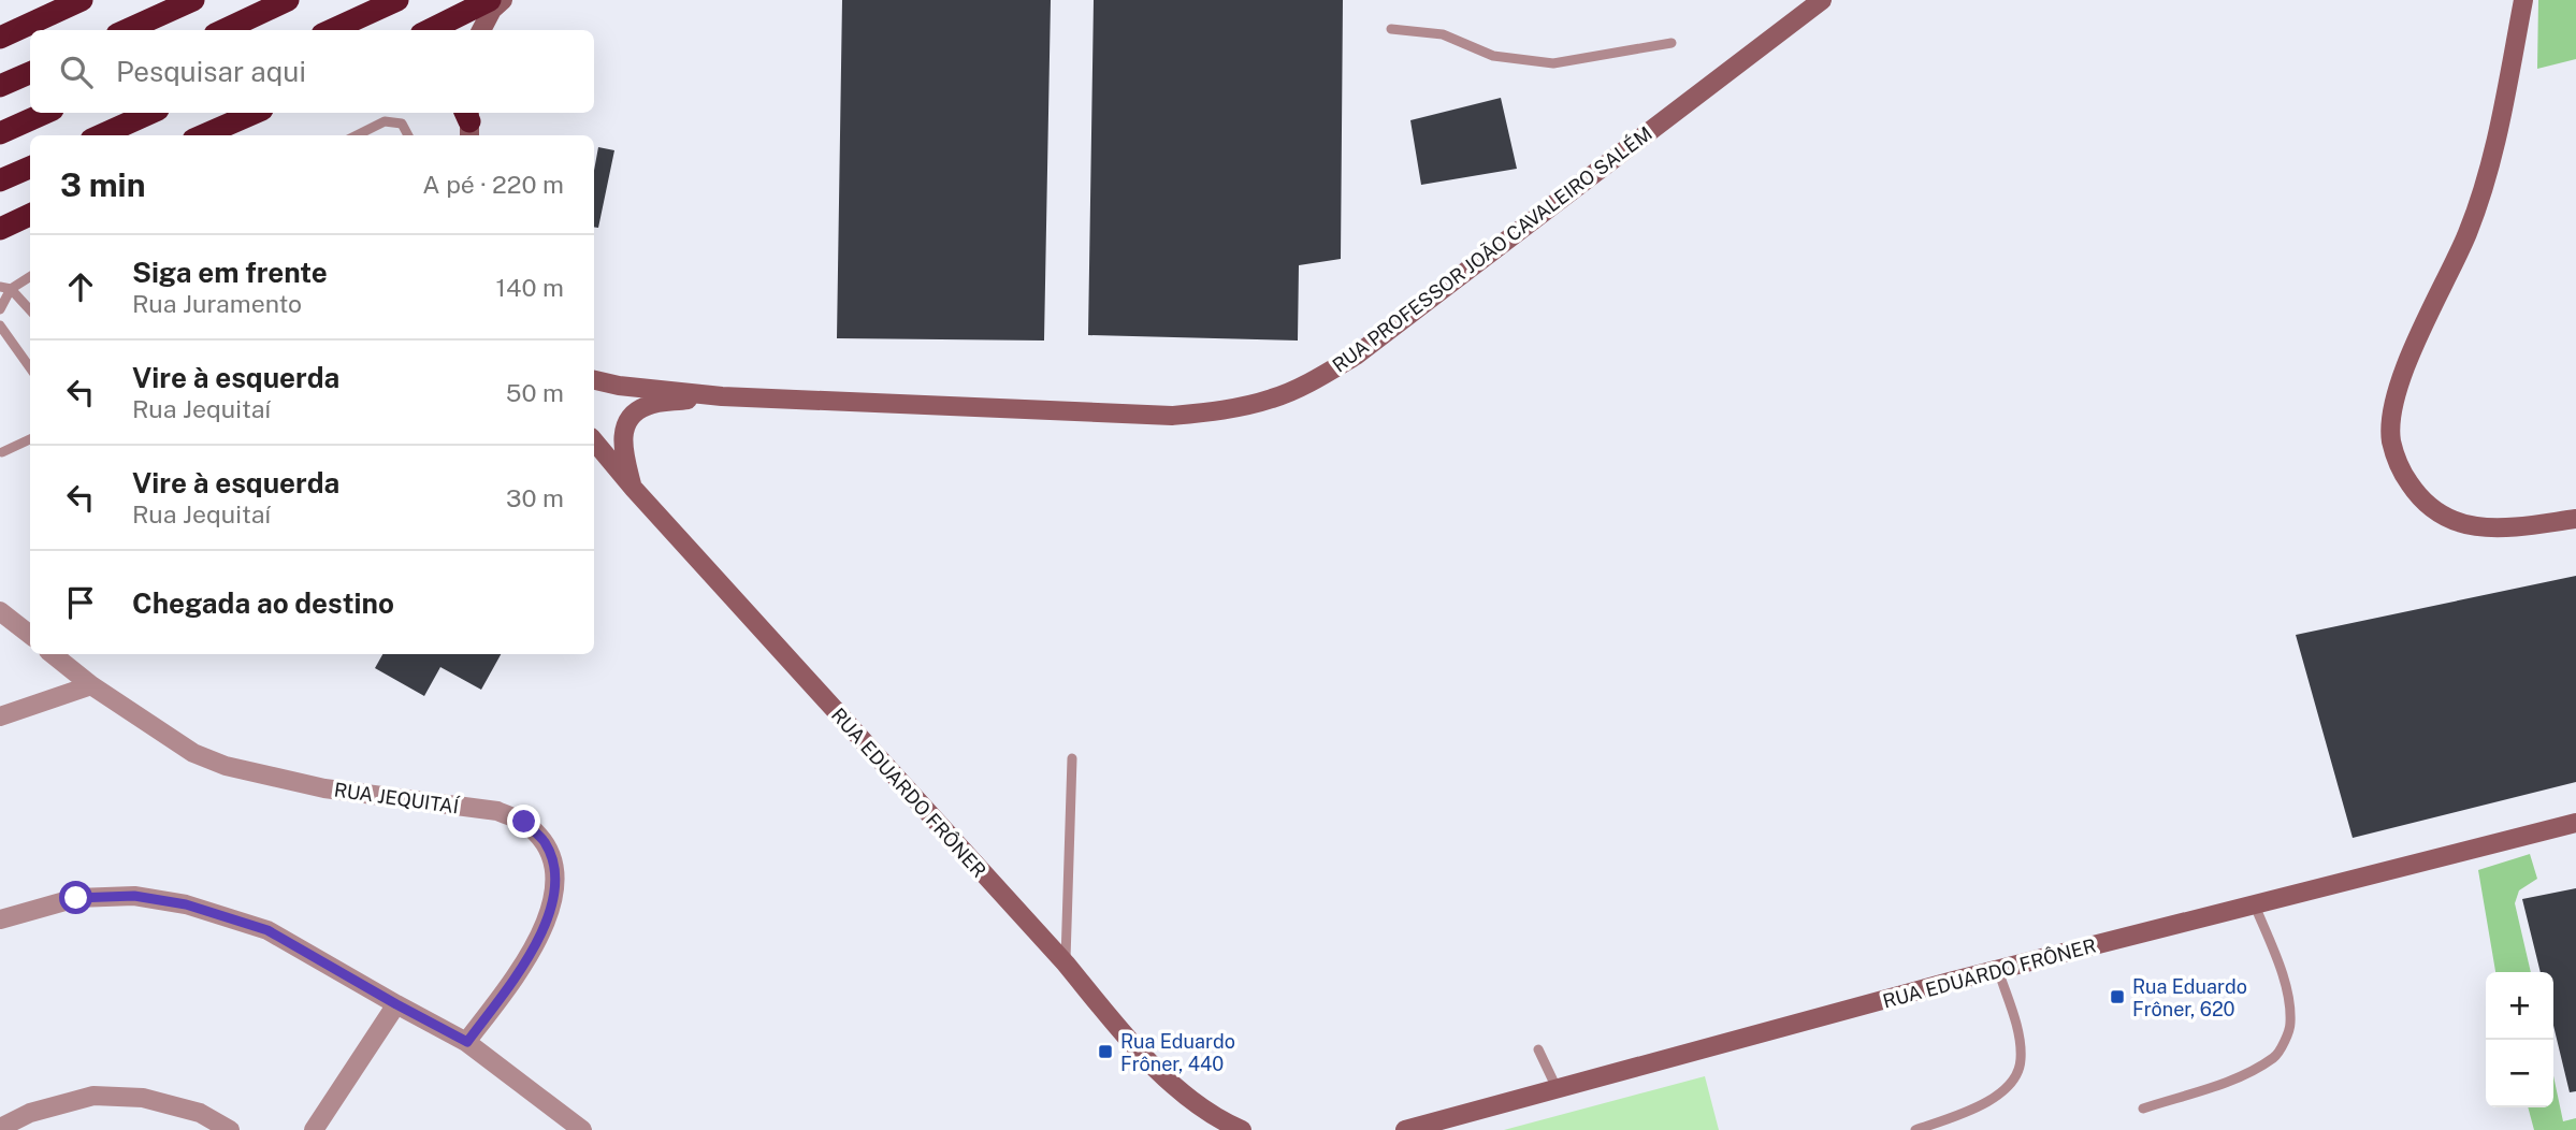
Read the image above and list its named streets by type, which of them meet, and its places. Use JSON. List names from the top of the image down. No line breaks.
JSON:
{"streets":{"main road":["RUA PROFESSOR JOÃO CAVALEIRO SALÉM","RUA EDUARDO FRÔNER"],"street":["RUA JEQUITAÍ"]},"crossings":[["RUA PROFESSOR JOÃO CAVALEIRO SALÉM","RUA EDUARDO FRÔNER"]],"places":{"transit":["Rua Eduardo Frôner, 620","Rua Eduardo Frôner, 440"]},"page":{"search":"Pesquisar aqui","heading":["3 min","A pé · 220 m"],"list":[["Siga em frente","Rua Juramento","140 m"],["Vire à esquerda","Rua Jequitaí","50 m"],["Vire à esquerda","Rua Jequitaí","30 m"],"Chegada ao destino"],"map_buttons":["+","−"]}}
